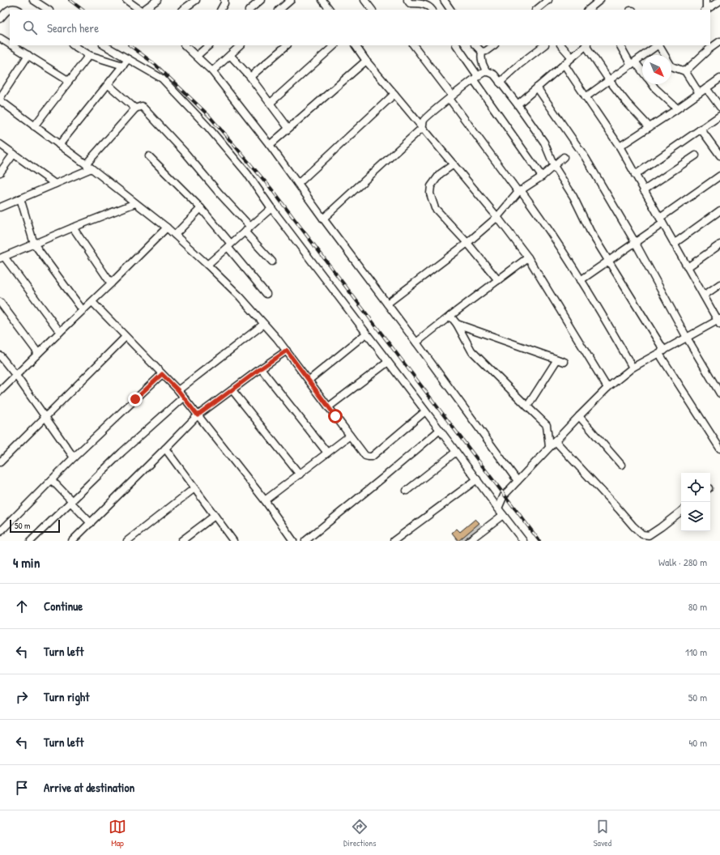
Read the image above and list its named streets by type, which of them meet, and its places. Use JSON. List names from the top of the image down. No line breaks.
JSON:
{"scale_bar":"50 m","north":"bottom right","page":{"search":"Search here","scale":"50 m","heading":["4 min","Walk · 280 m"],"list":[["Continue","80 m"],["Turn left","110 m"],["Turn right","50 m"],["Turn left","40 m"],"Arrive at destination"],"nav":["Map","Directions","Saved"]}}
